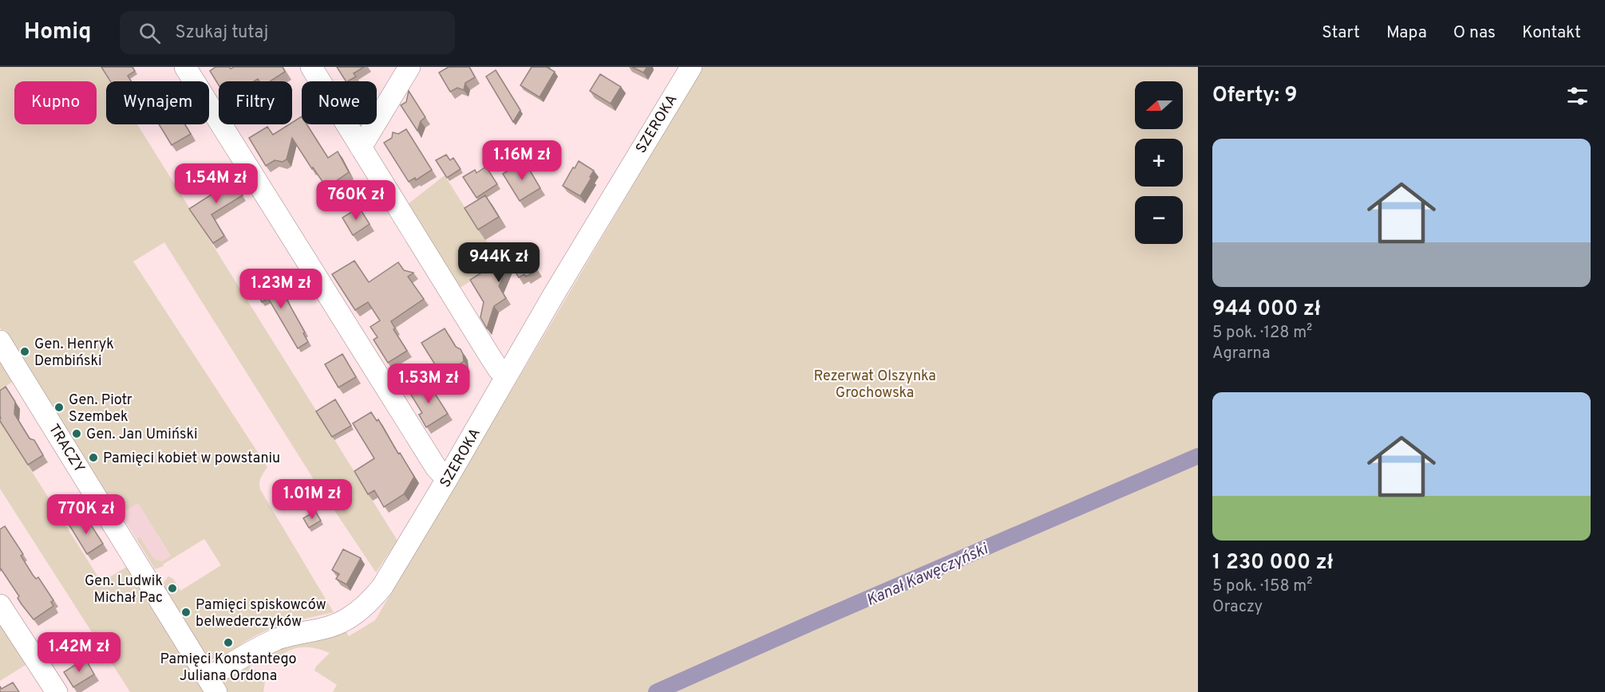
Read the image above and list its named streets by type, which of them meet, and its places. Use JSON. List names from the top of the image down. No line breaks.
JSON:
{"streets":{"street":["SZEROKA","TRACZY"]},"crossings":[["SZEROKA","TRACZY"]],"water":["Kanał Kawęczyński"],"parks":["Rezerwat Olszynka Grochowska"],"places":["Gen. Henryk Dembiński","Gen. Piotr Szembek","Gen. Jan Umiński","Pamięci kobiet w powstaniu","Gen. Ludwik Michał Pac","Pamięci spiskowców belwederczyków","Pamięci Konstantego Juliana Ordona"],"north":"left","page":{"header":"Homiq","search":"Szukaj tutaj","nav":["Start","Mapa","O nas","Kontakt"],"heading":"Oferty: 9","map_buttons":["+","−"],"chip":["Kupno","Wynajem","Filtry","Nowe"],"list":[{"name":"944 000 zł","note":"5 pok. · 128 m² · Agrarna"},{"name":"1 230 000 zł","note":"5 pok. · 158 m² · Oraczy"}],"price":["1.16M zł","1.54M zł","760K zł","944K zł","1.23M zł","1.53M zł","1.01M zł","770K zł","1.42M zł"]}}
